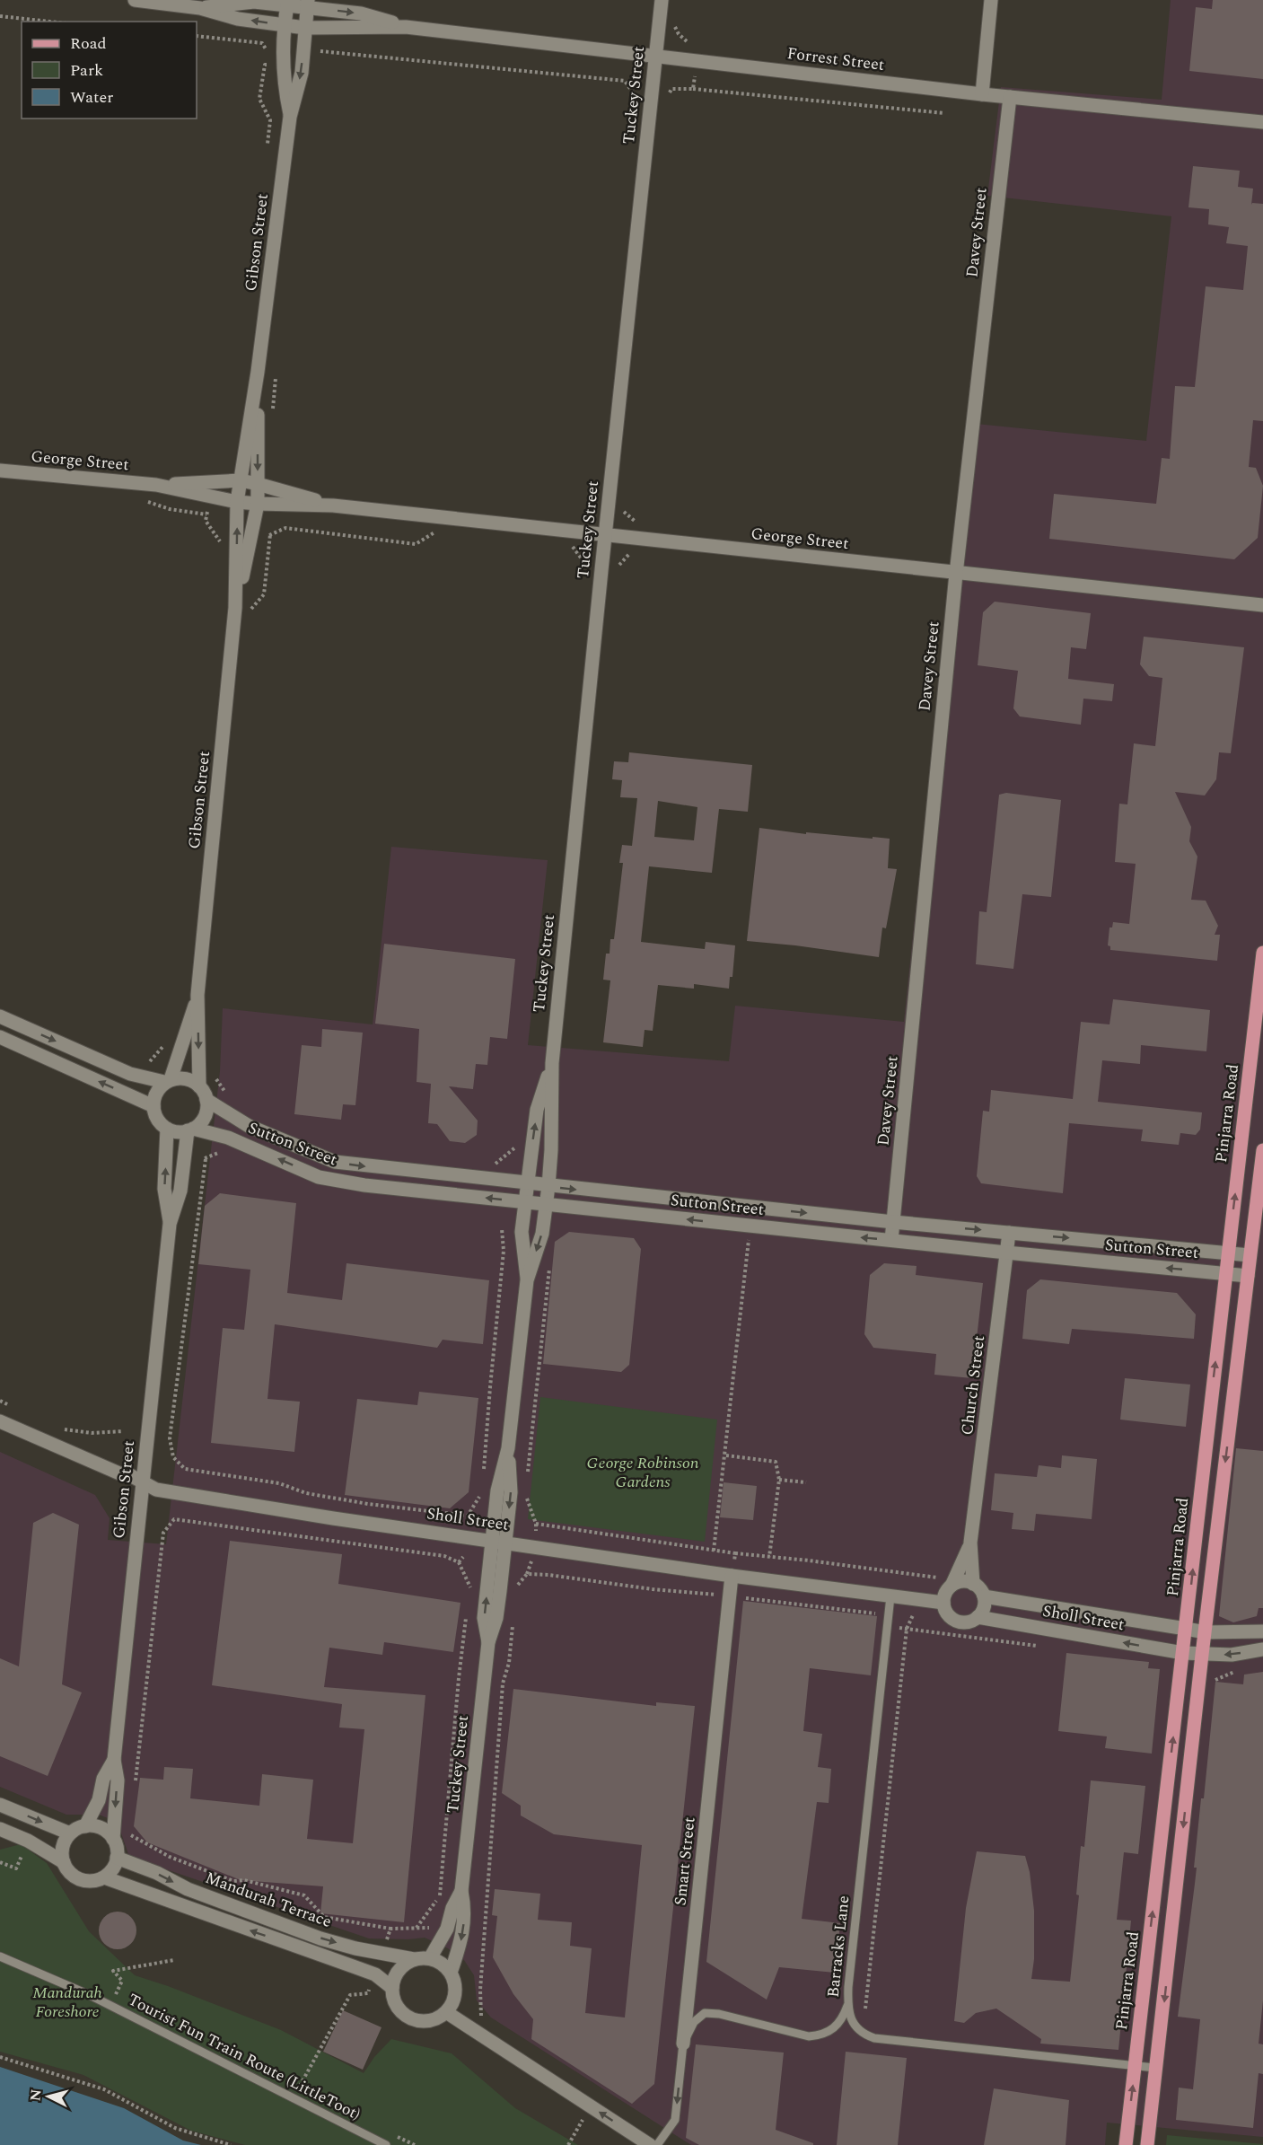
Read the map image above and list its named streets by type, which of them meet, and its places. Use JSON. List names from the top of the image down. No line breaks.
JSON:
{"streets":{"main road":["Pinjarra Road"],"street":["Forrest Street","Tuckey Street","Davey Street","Gibson Street","George Street","Sutton Street","Church Street","Sholl Street","Smart Street","Mandurah Terrace"],"lane":["Barracks Lane","Tourist Fun Train Route (LittleToot)"]},"crossings":[["Forrest Street","Tuckey Street"],["Forrest Street","Davey Street"],["Forrest Street","Gibson Street"],["Tuckey Street","George Street"],["Tuckey Street","Sutton Street"],["Tuckey Street","Sholl Street"],["Tuckey Street","Mandurah Terrace"],["Davey Street","George Street"],["Davey Street","Sutton Street"],["Gibson Street","George Street"],["Gibson Street","Sutton Street"],["Gibson Street","Sholl Street"],["Gibson Street","Mandurah Terrace"],["Pinjarra Road","Sutton Street"],["Pinjarra Road","Sholl Street"],["Pinjarra Road","Barracks Lane"],["Sutton Street","Church Street"],["Church Street","Sholl Street"],["Sholl Street","Smart Street"],["Sholl Street","Barracks Lane"]],"parks":["George Robinson Gardens","Mandurah Foreshore"],"legend":["Road","Park","Water"],"north":"left"}
